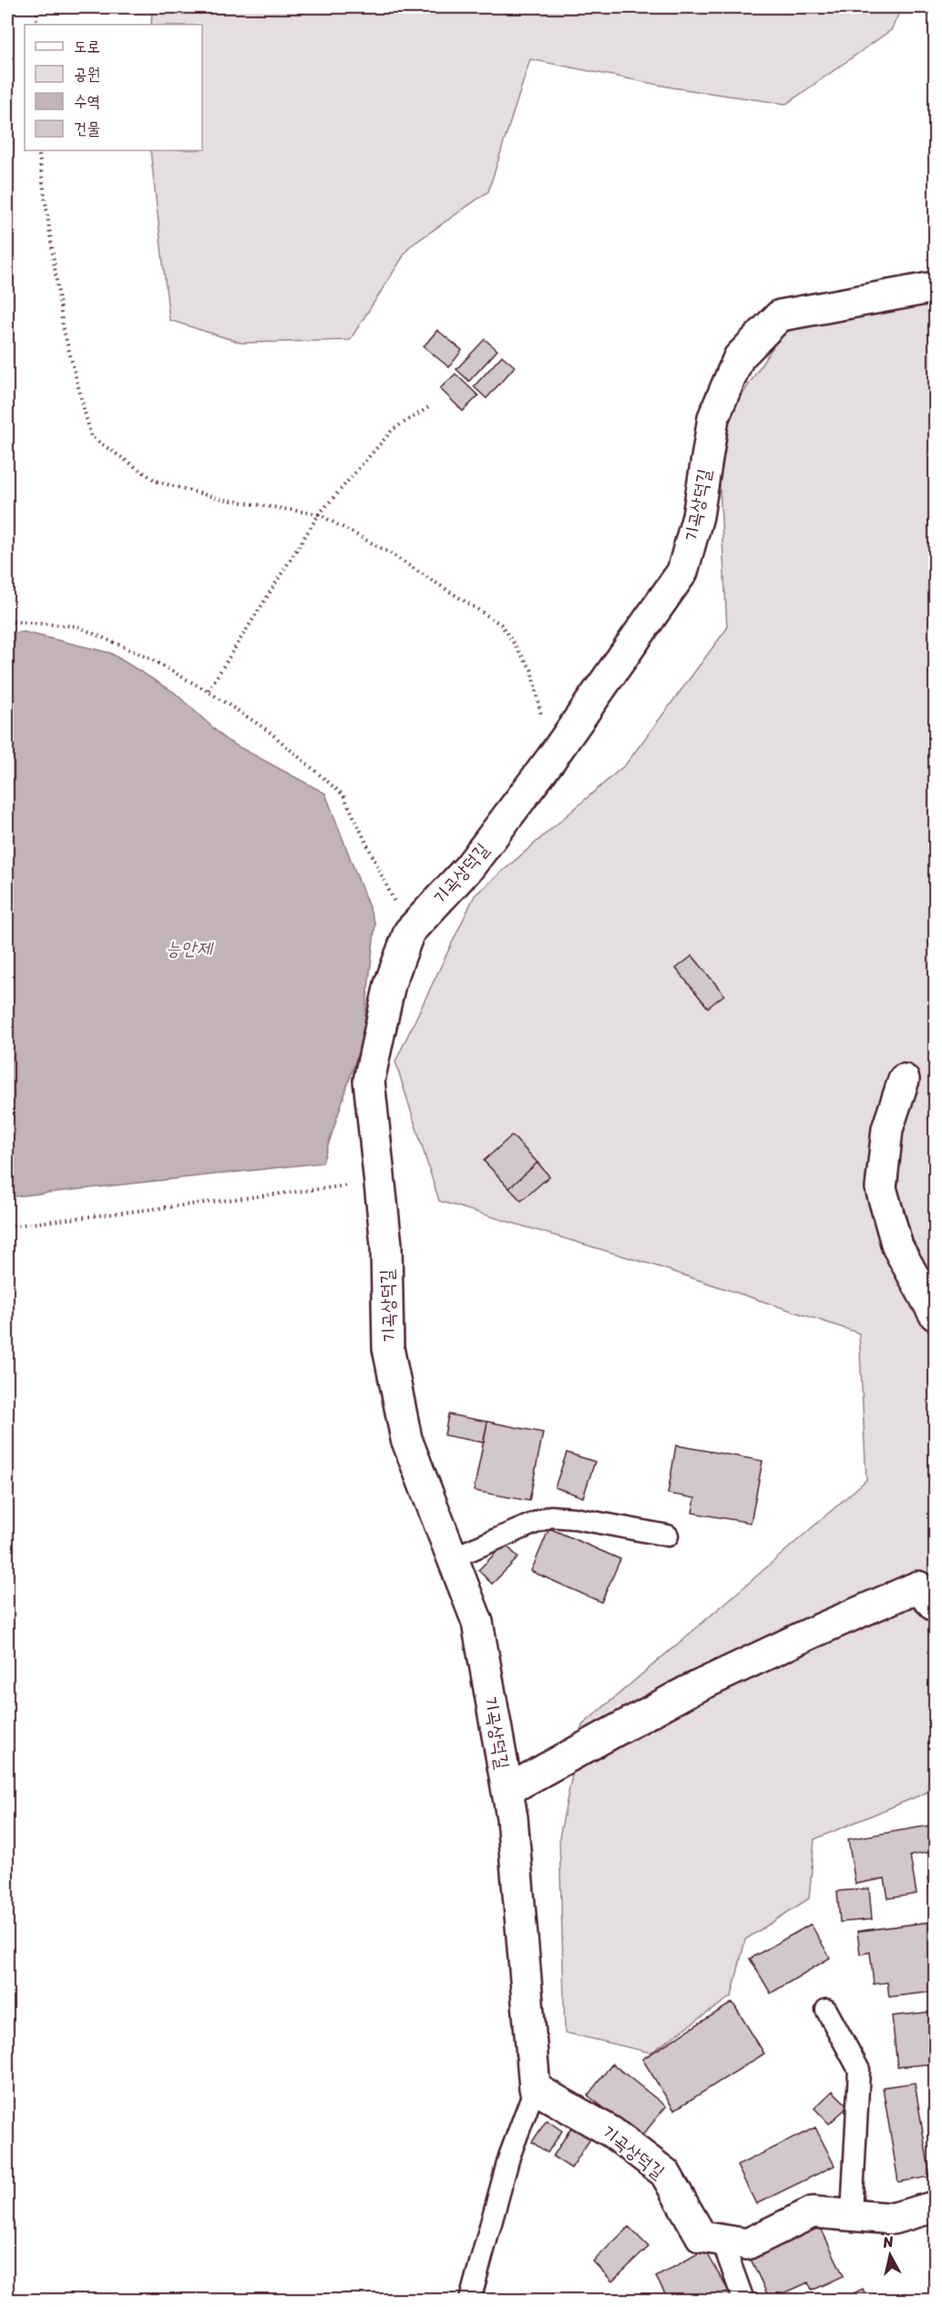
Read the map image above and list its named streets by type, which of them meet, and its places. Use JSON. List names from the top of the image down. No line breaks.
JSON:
{"streets":{"street":["기곡상덕길"]},"water":["능안제"],"legend":["도로","공원","수역","건물"],"north":"top"}
